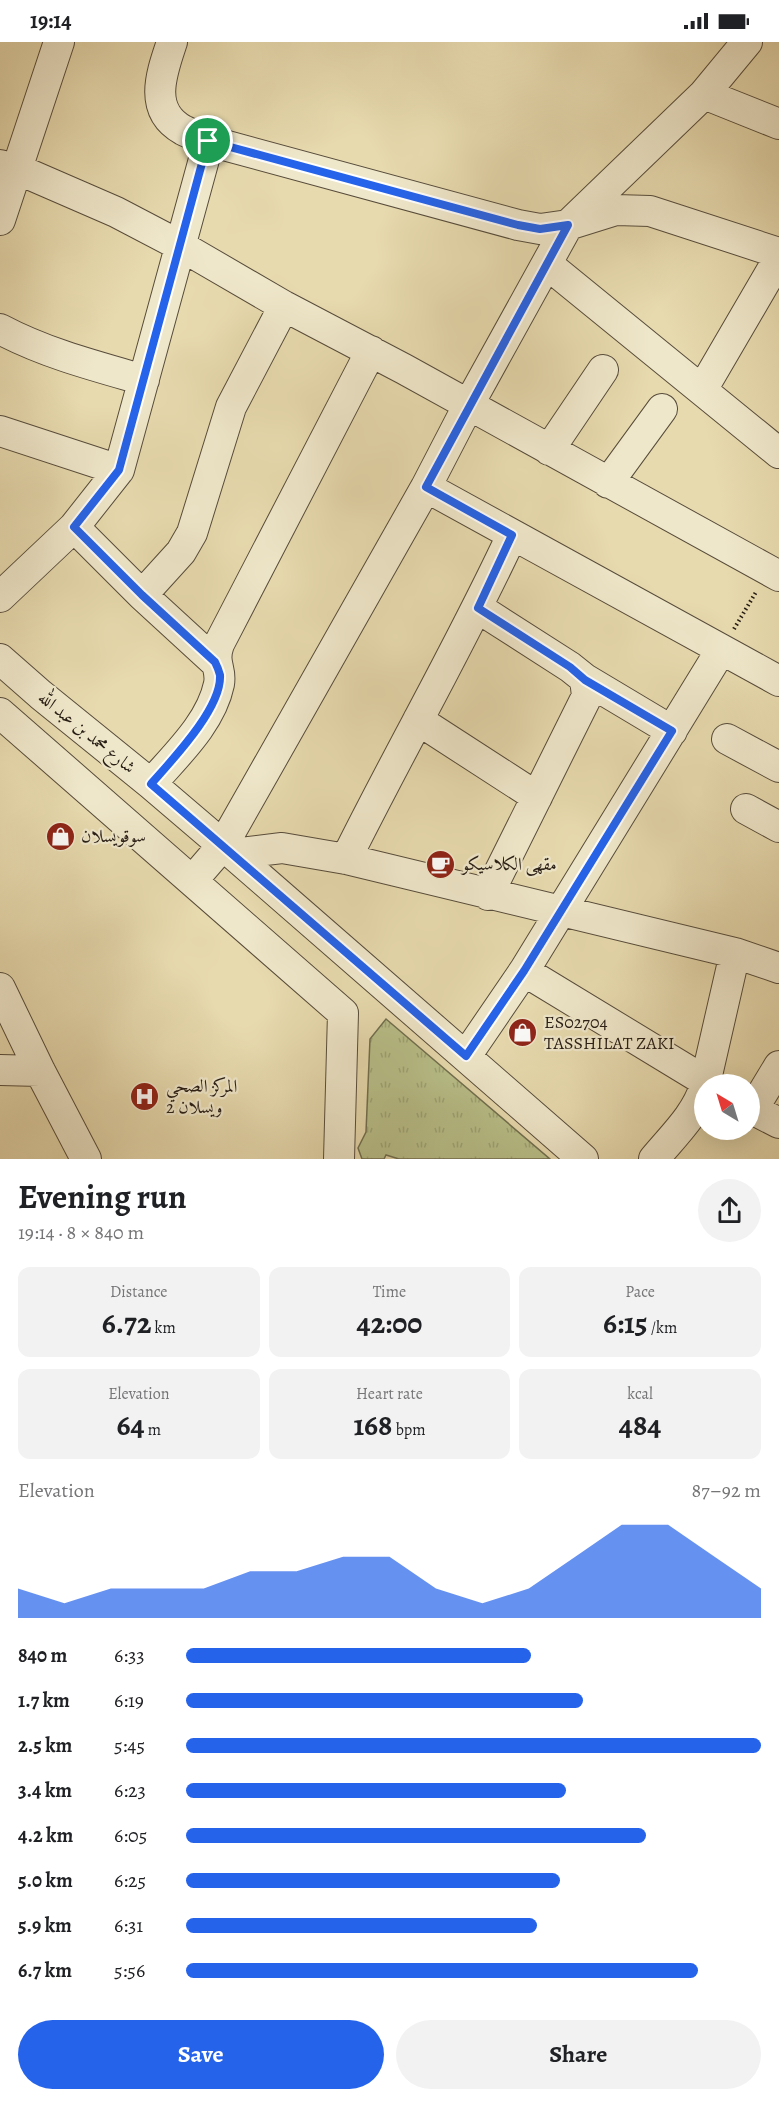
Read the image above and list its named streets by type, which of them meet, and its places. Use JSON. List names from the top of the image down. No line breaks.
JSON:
{"streets":{"street":["شارع محمد بن عبد الله"]},"places":{"shop":["سوقويسلان","ES02704 TASSHILAT ZAKI"],"cafe":["مقهى الكلاسيكو"],"hospital":["المركز الصحي ويسلان 2"]},"north":"top left","page":{"status":"19:14","heading":["Evening run","19:14 · 8 × 840 m"],"stats":[["Distance","6.72 km"],["Time","42:00"],["Pace","6:15 /km"],["Elevation","64 m"],["Heart rate","168 bpm"],["kcal","484"]],"chart":["Elevation","87–92 m"],"list":[{"name":"840 m","note":"6:33"},{"name":"1.7 km","note":"6:19"},{"name":"2.5 km","note":"5:45"},{"name":"3.4 km","note":"6:23"},{"name":"4.2 km","note":"6:05"},{"name":"5.0 km","note":"6:25"},{"name":"5.9 km","note":"6:31"},{"name":"6.7 km","note":"5:56"}],"buttons":["Save","Share"]}}
